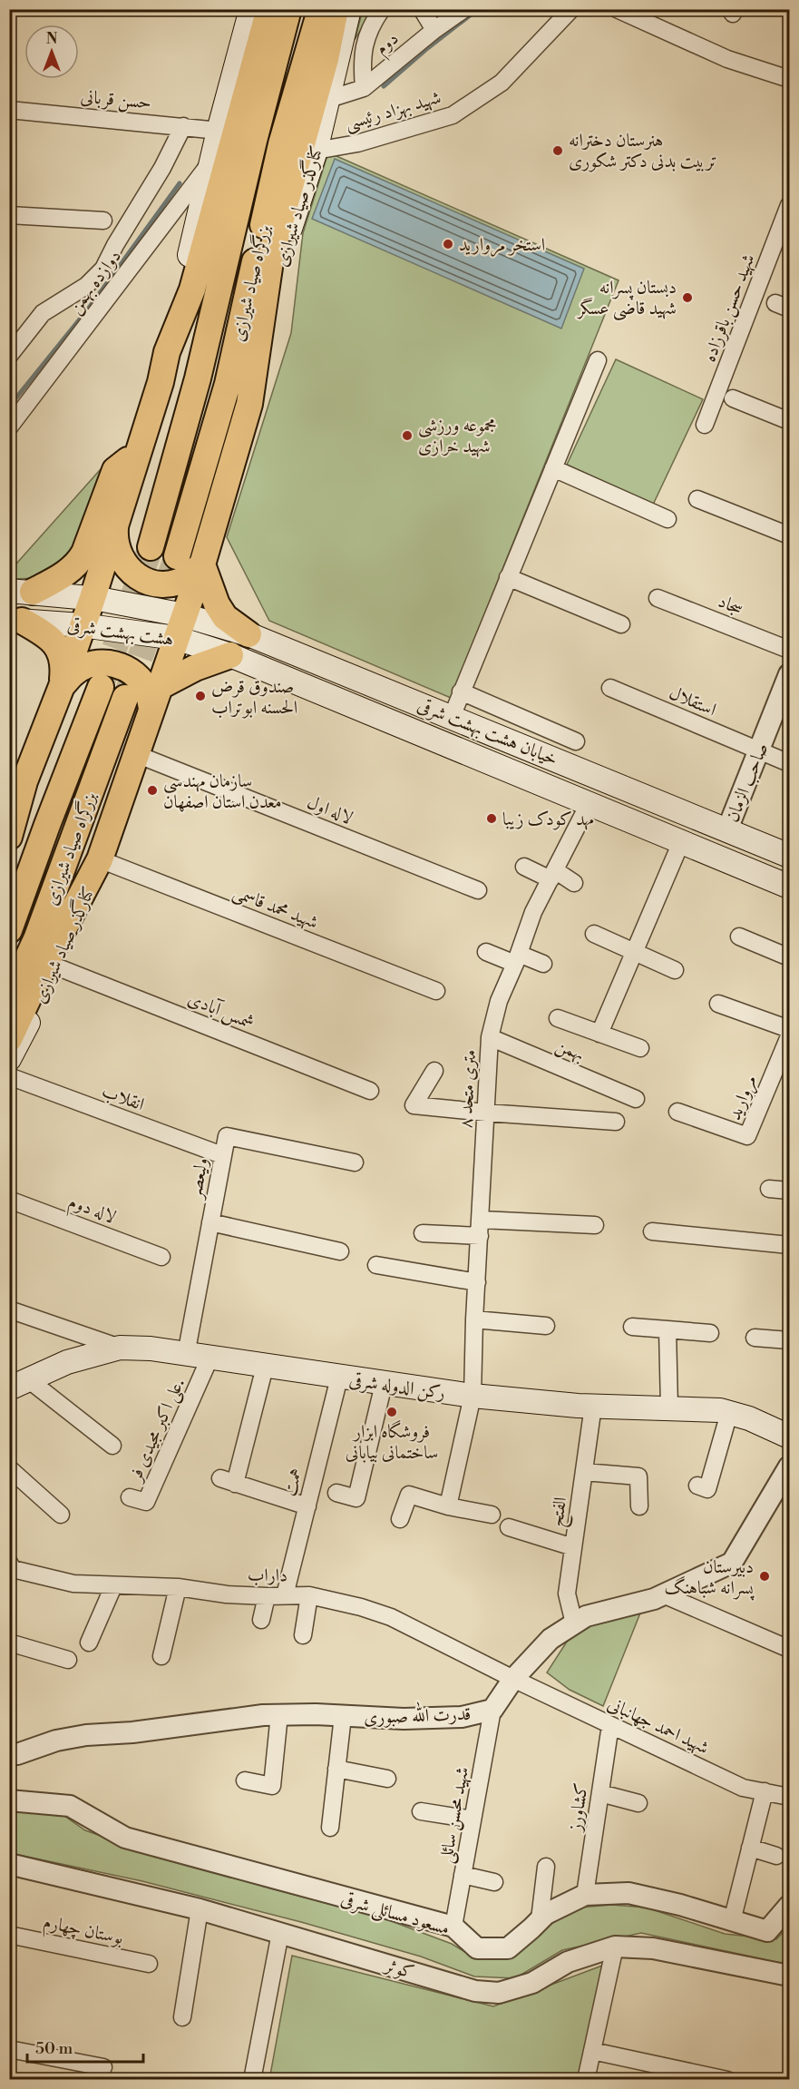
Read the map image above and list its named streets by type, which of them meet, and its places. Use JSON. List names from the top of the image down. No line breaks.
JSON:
{"streets":{"highway":["بزرگراه صیاد شیرازی"],"main road":["کنارگذر صیاد شیرازی","هشت بهشت شرقی","خیابان هشت بهشت شرقی","رکن الدوله شرقی"],"street":["دوم","حسن قربانی","شهید بهزاد رئیسی","دوازده بهمن","شهید حسن باقرزاده","سجاد","استقلال","صاحب الزمان","لاله اول","شهید محمد قاسمی","شمس آبادی","بهمن","۸ متری متحد","انقلاب","مروارید","ولیعصر","لاله دوم","علی اکبر مجیدی فر.","همت","الفتح","داراب","قدرت الله صبوری","شهید احمد جهانبانی","کشاورز","شهید محسن سائلی","مسعود مسائلی شرقی","بوستان چهارم","کوثر"]},"crossings":[["دوم","کنارگذر صیاد شیرازی"],["حسن قربانی","دوازده بهمن"],["شهید بهزاد رئیسی","کنارگذر صیاد شیرازی"],["کنارگذر صیاد شیرازی","شهید محمد قاسمی"],["کنارگذر صیاد شیرازی","شمس آبادی"],["هشت بهشت شرقی","خیابان هشت بهشت شرقی"],["استقلال","صاحب الزمان"],["خیابان هشت بهشت شرقی","صاحب الزمان"],["خیابان هشت بهشت شرقی","۸ متری متحد"],["بهمن","۸ متری متحد"],["۸ متری متحد","رکن الدوله شرقی"],["انقلاب","ولیعصر"],["ولیعصر","رکن الدوله شرقی"],["رکن الدوله شرقی","علی اکبر مجیدی فر."],["رکن الدوله شرقی","همت"],["رکن الدوله شرقی","الفتح"],["همت","داراب"],["الفتح","قدرت الله صبوری"],["داراب","قدرت الله صبوری"],["داراب","شهید احمد جهانبانی"],["قدرت الله صبوری","شهید احمد جهانبانی"],["قدرت الله صبوری","شهید محسن سائلی"],["شهید احمد جهانبانی","کشاورز"],["کشاورز","مسعود مسائلی شرقی"],["شهید محسن سائلی","مسعود مسائلی شرقی"]],"places":["هنرستان دخترانه تربیت بدنی دکتر شکوری","استخر مروارید","دبستان پسرانه شهید قاضی عسگر","مجموعه ورزشی شهید خرازی","صندوق قرض الحسنه ابوتراب","سازمان مهندسی معدن استان اصفهان","مهد کودک زیبا","فروشگاه ابزار ساختمانی بیابانی","دبیرستان پسرانه شباهنگ"],"scale_bar":"50 m","north":"top"}
